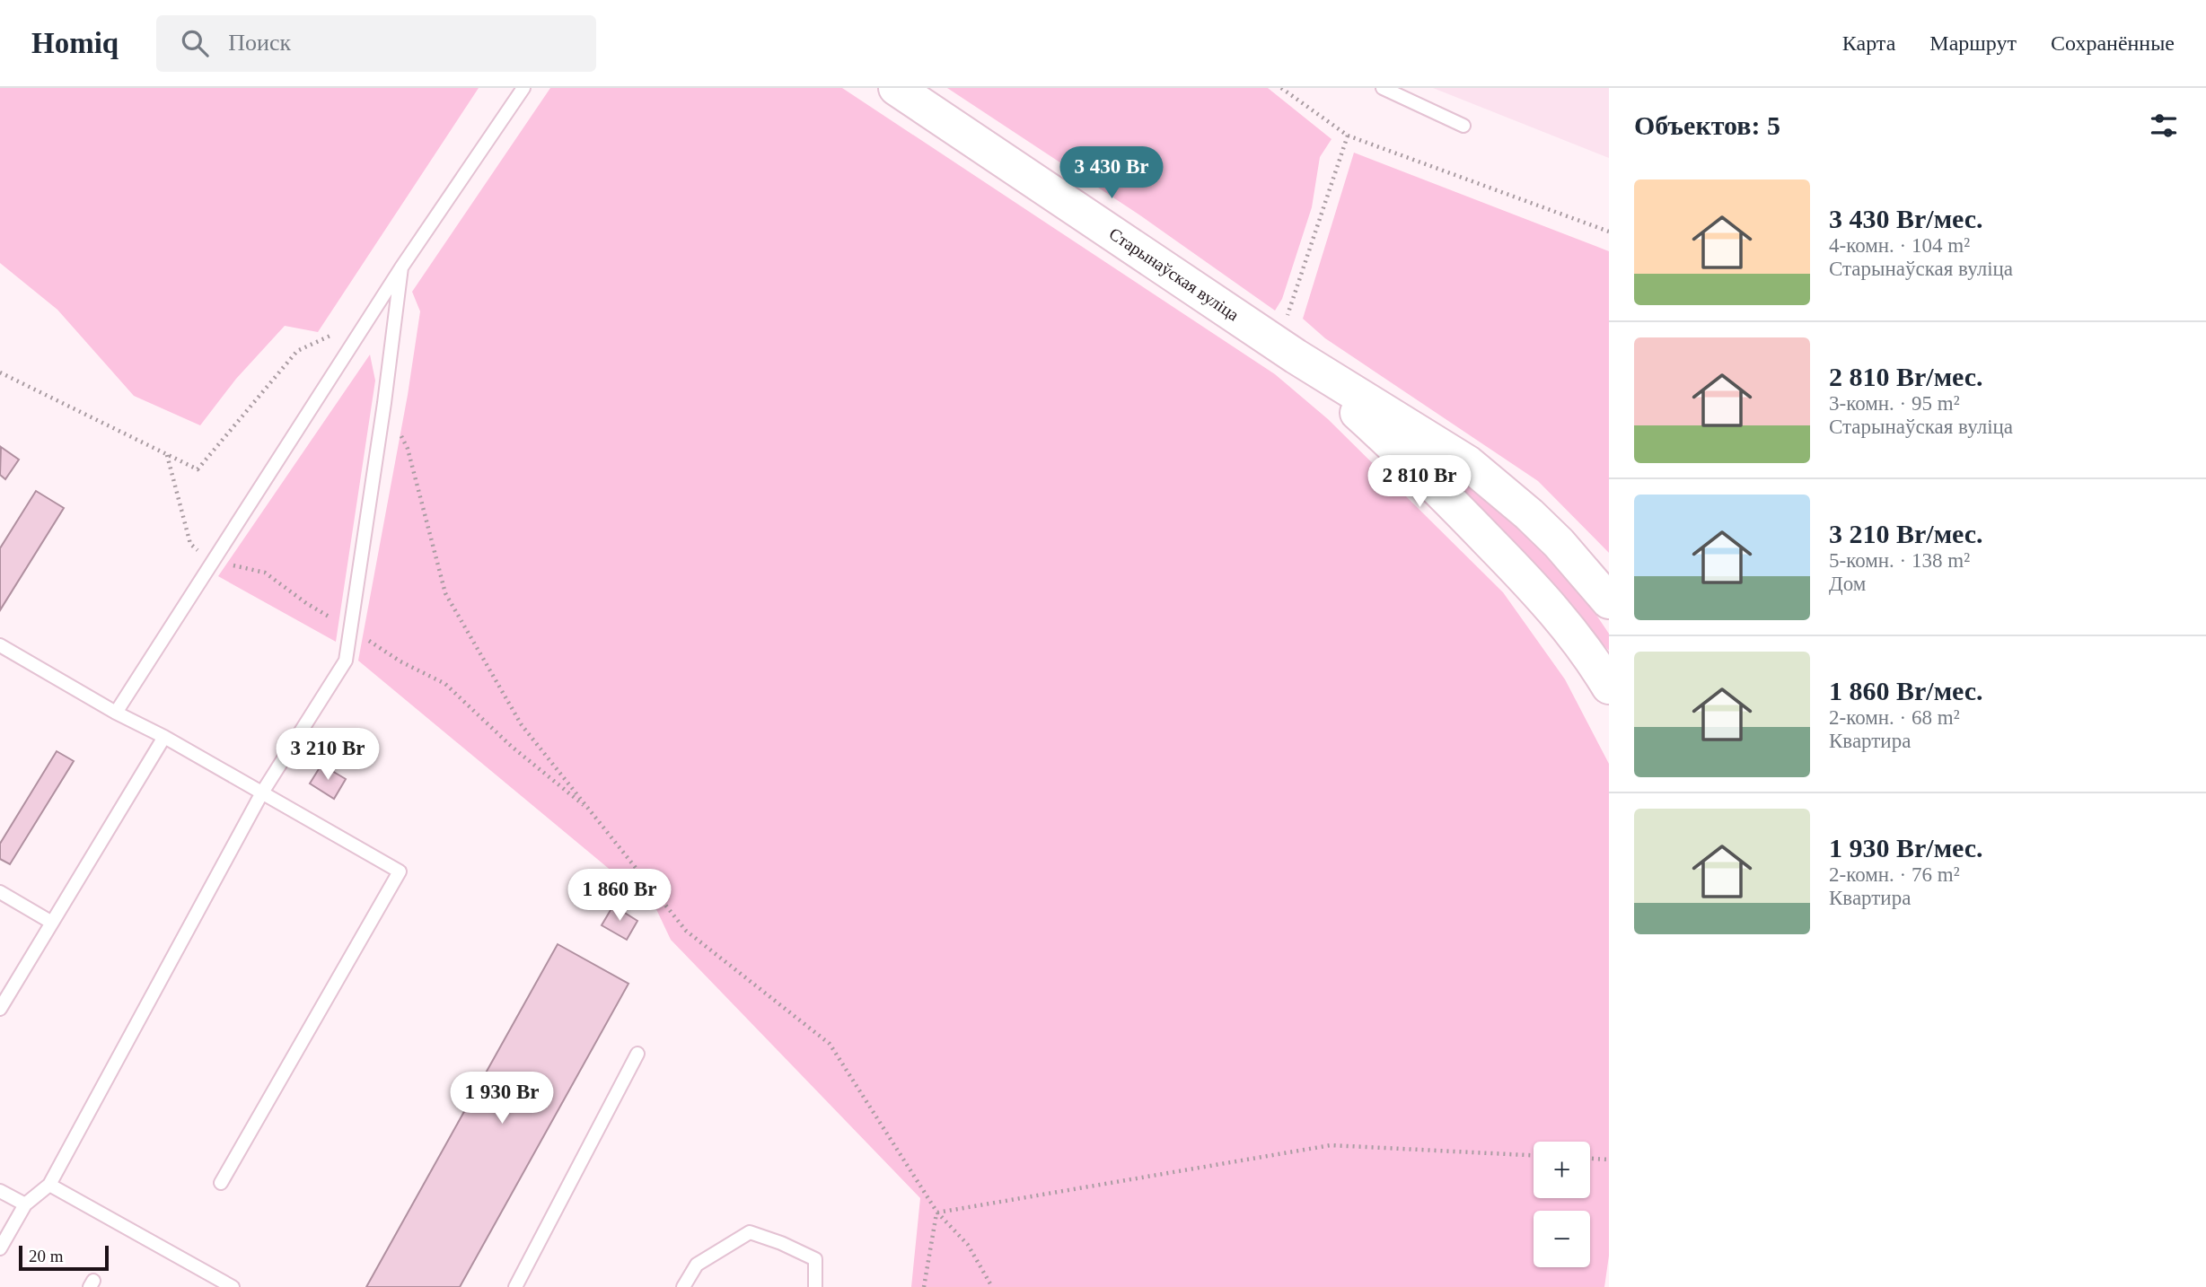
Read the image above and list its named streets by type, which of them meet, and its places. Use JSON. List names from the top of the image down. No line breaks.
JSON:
{"streets":{"main road":["Старынаўская вуліца"]},"scale_bar":"20 m","page":{"header":"Homiq","search":"Поиск","nav":["Карта","Маршрут","Сохранённые"],"heading":"Объектов: 5","price":["3 430 Br","2 810 Br","3 210 Br","1 860 Br","1 930 Br"],"list":[{"name":"3 430 Br/мес.","note":"4-комн. · 104 m² · Старынаўская вуліца"},{"name":"2 810 Br/мес.","note":"3-комн. · 95 m² · Старынаўская вуліца"},{"name":"3 210 Br/мес.","note":"5-комн. · 138 m² · Дом"},{"name":"1 860 Br/мес.","note":"2-комн. · 68 m² · Квартира"},{"name":"1 930 Br/мес.","note":"2-комн. · 76 m² · Квартира"}],"map_buttons":["+","−"],"scale":"20 m"}}
